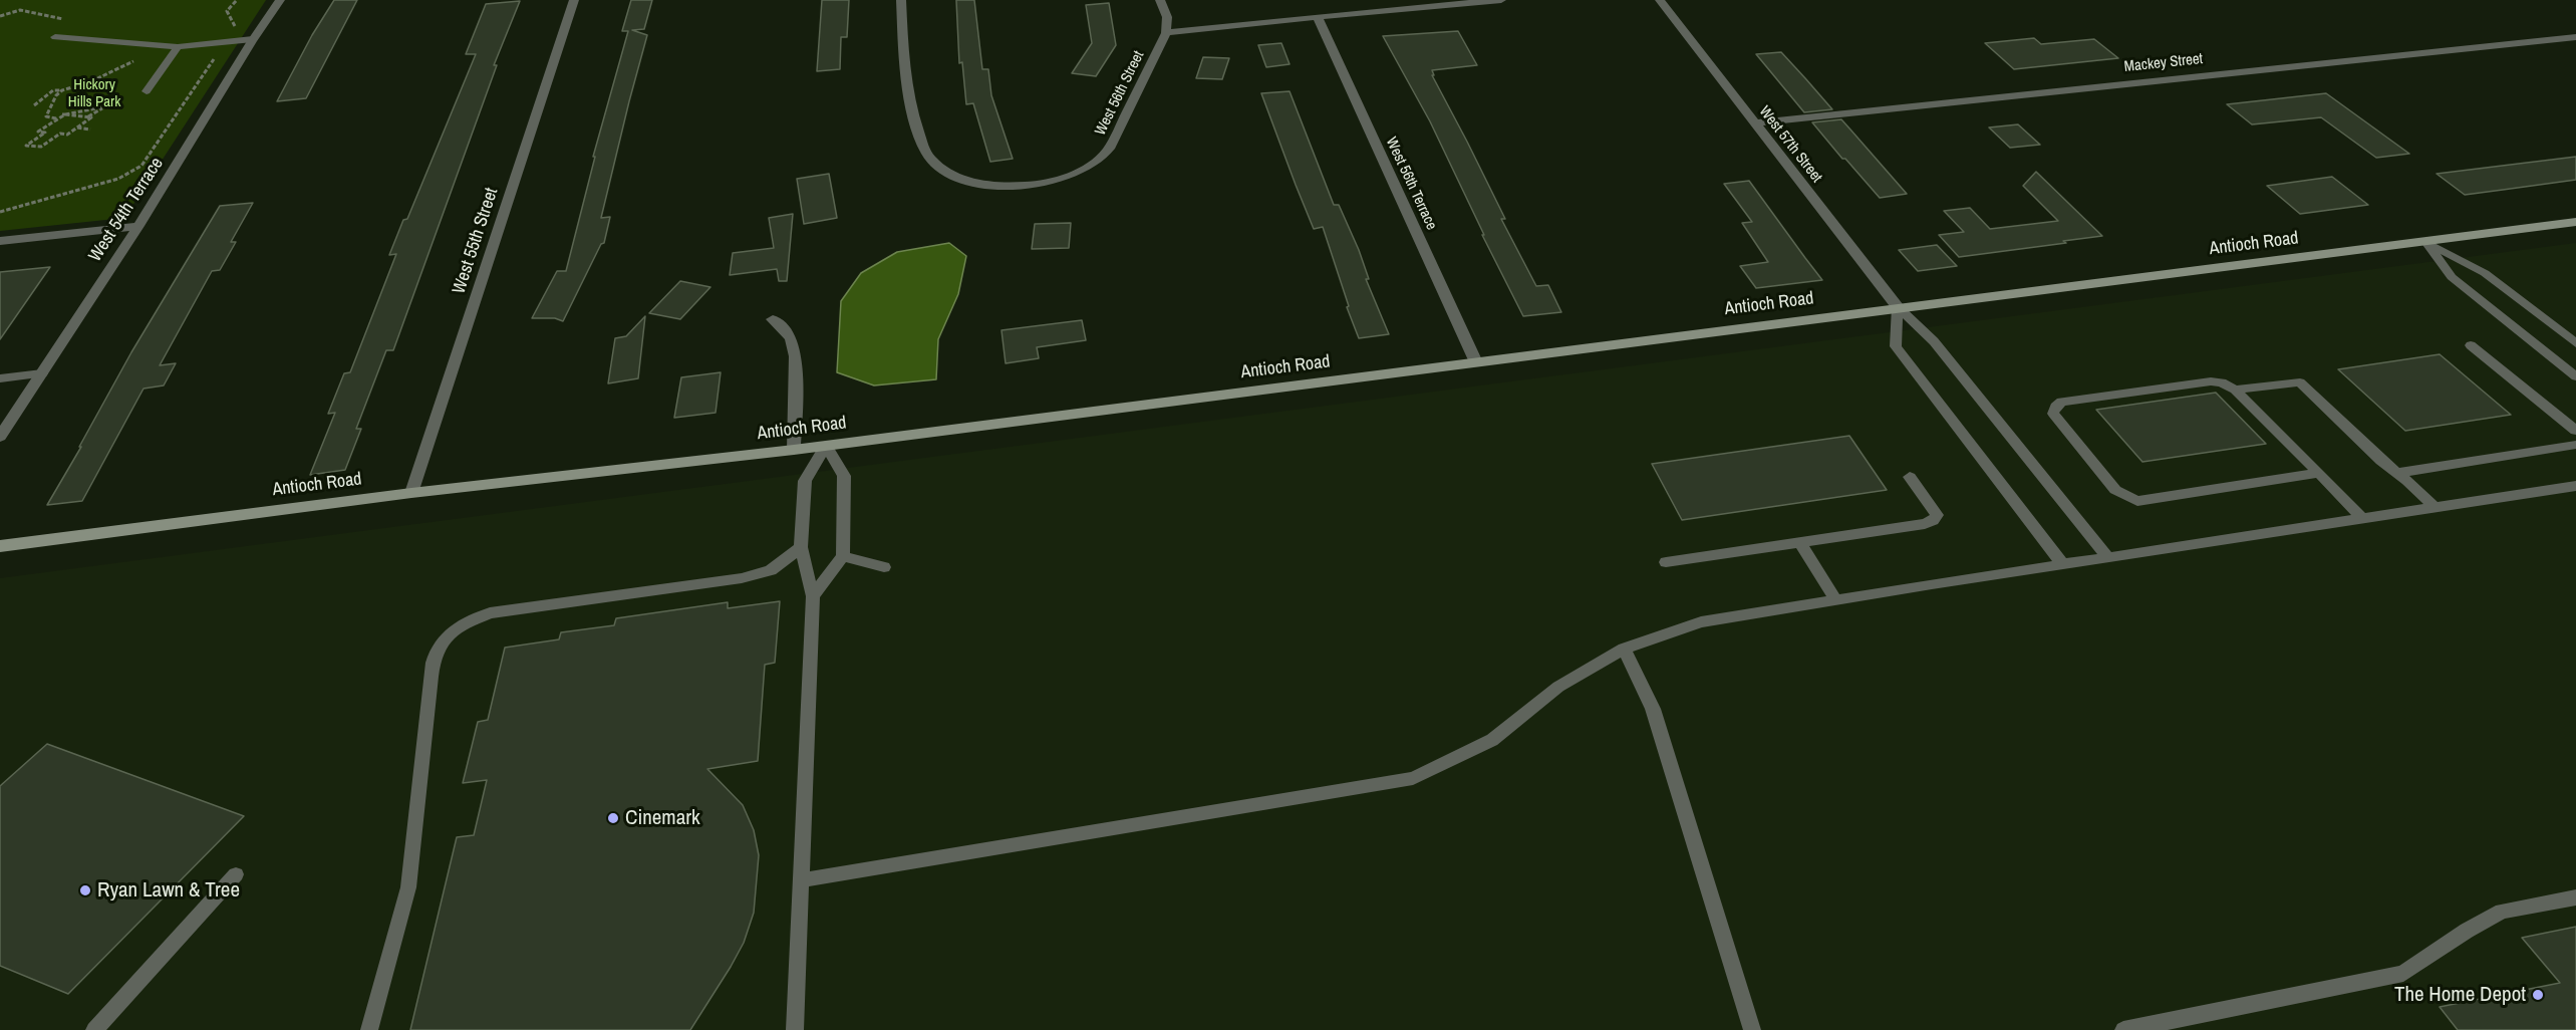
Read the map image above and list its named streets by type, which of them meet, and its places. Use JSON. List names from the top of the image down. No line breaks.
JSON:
{"streets":{"main road":["Antioch Road"],"street":["Mackey Street","West 56th Street","West 57th Street","West 56th Terrace","West 54th Terrace","West 55th Street"]},"crossings":[["Mackey Street","West 57th Street"],["West 57th Street","Antioch Road"],["West 56th Terrace","Antioch Road"],["West 55th Street","Antioch Road"]],"parks":["Hickory Hills Park"],"places":["Cinemark","Ryan Lawn & Tree","The Home Depot"]}
